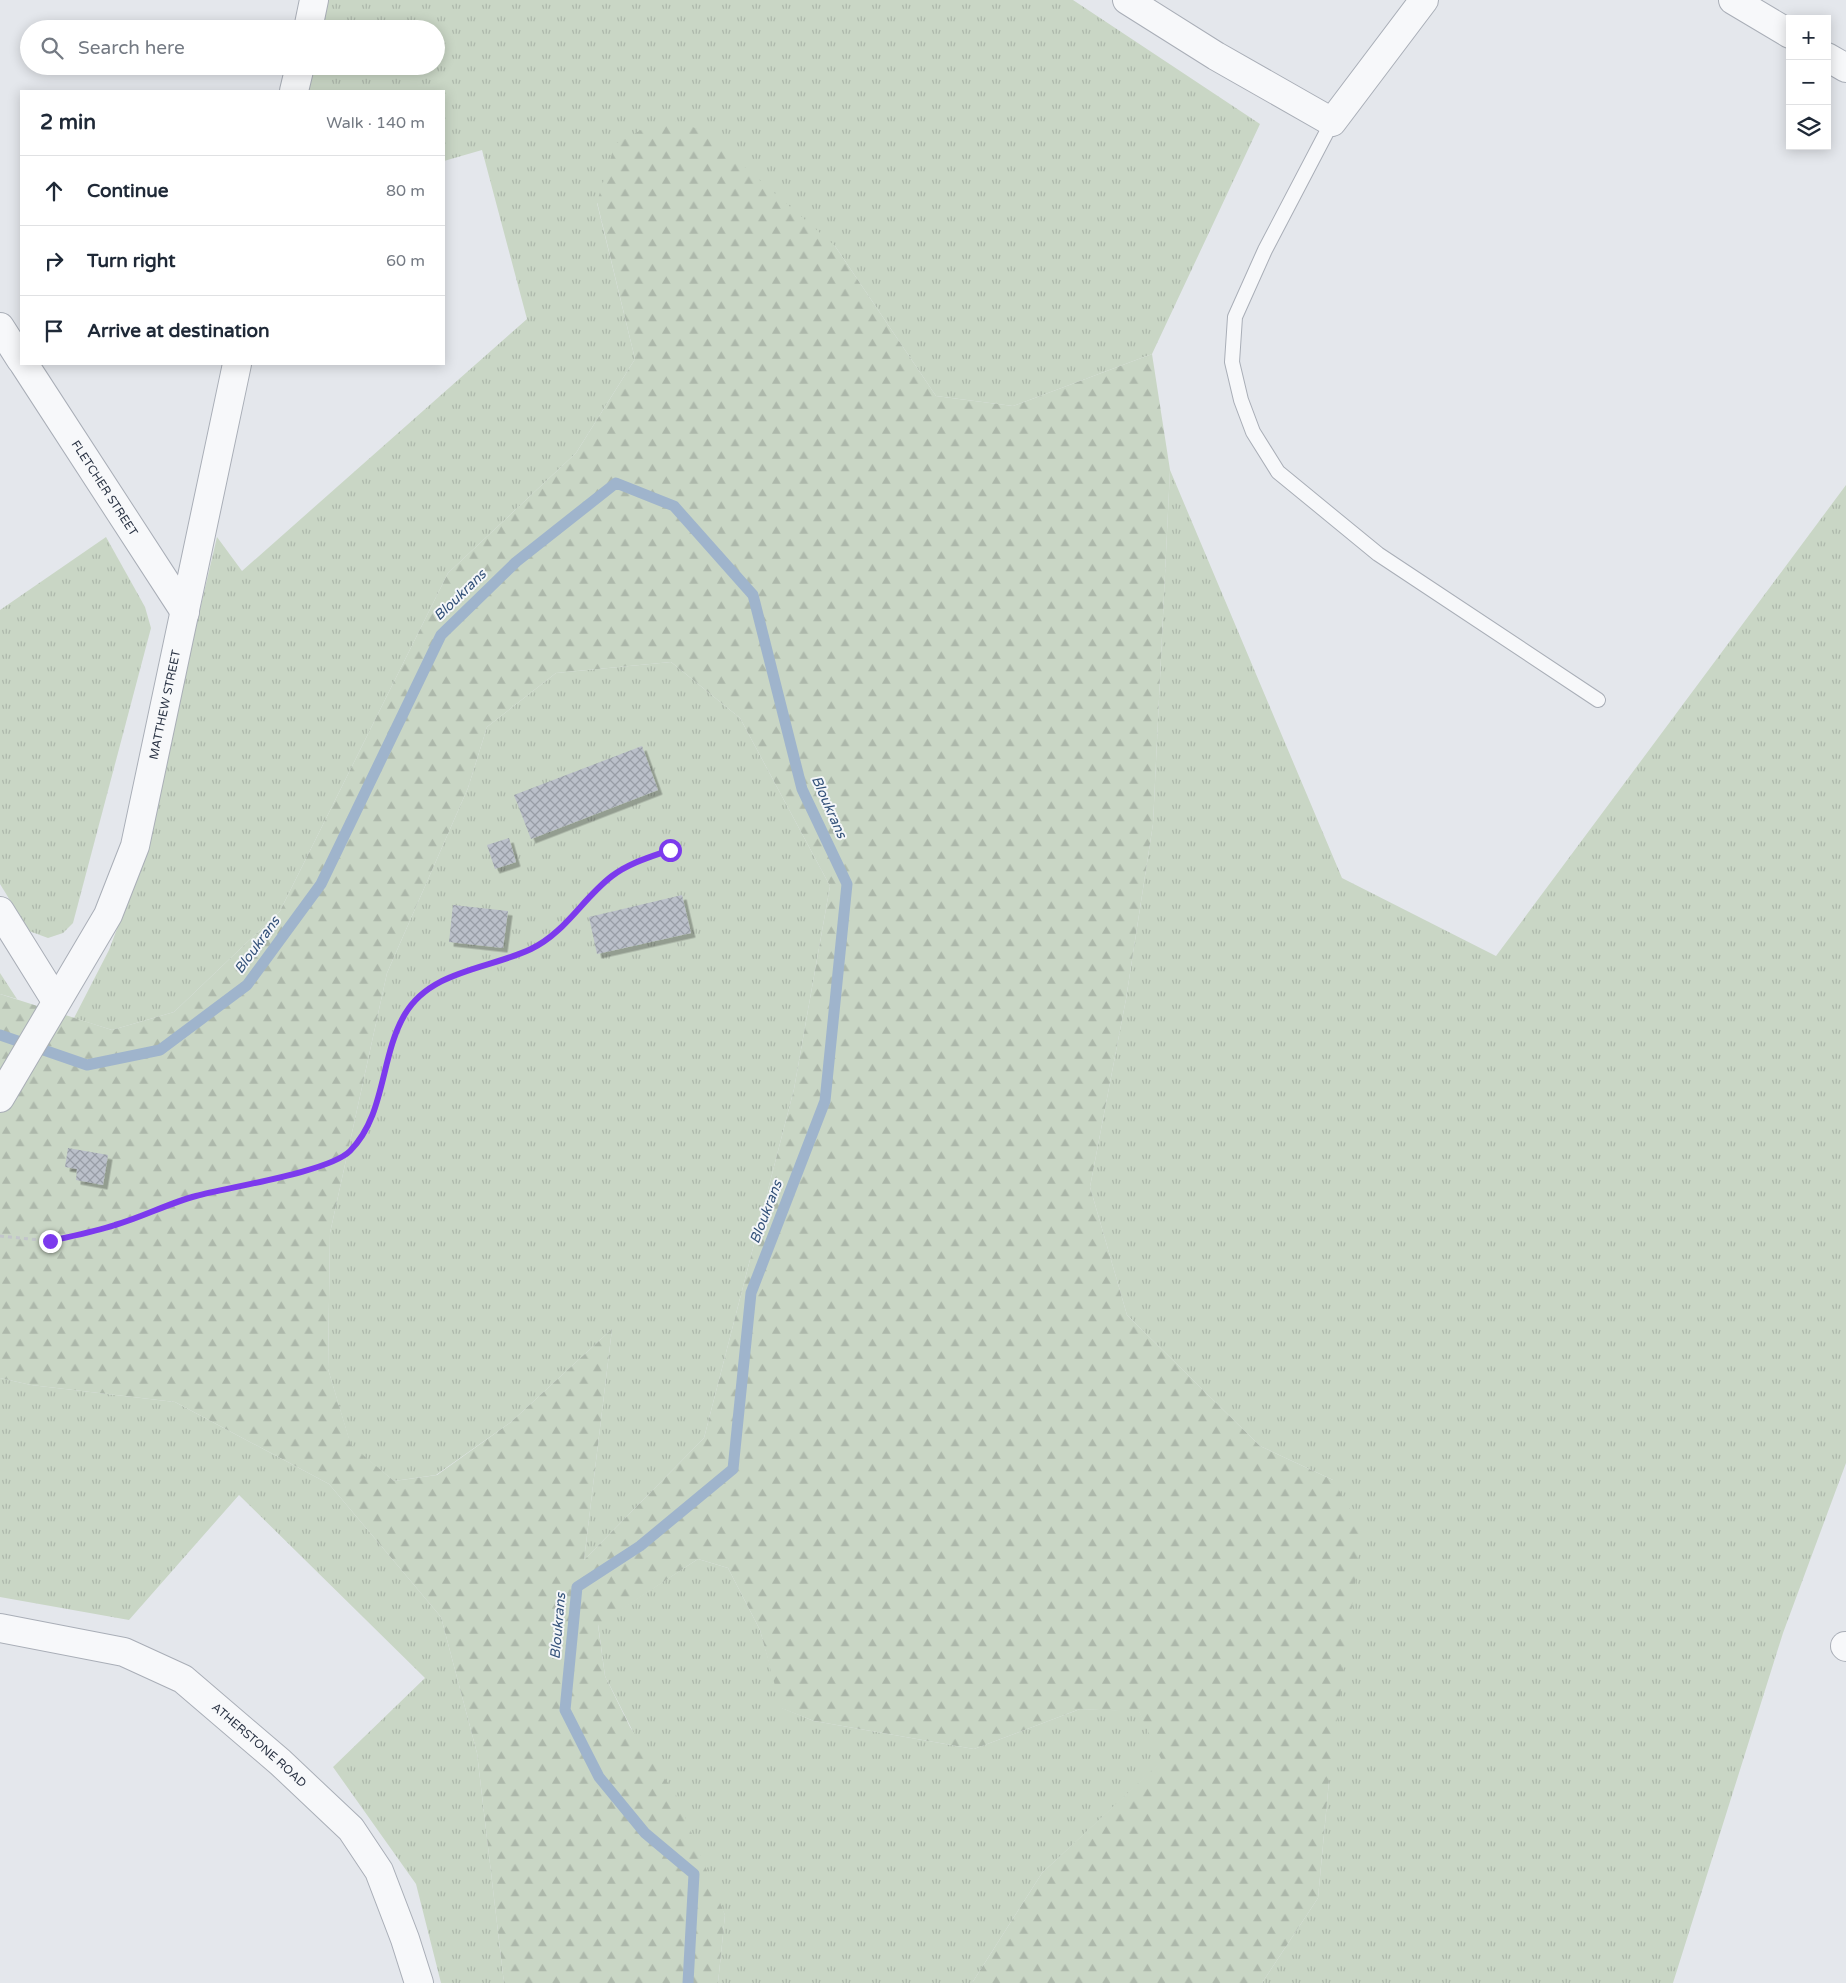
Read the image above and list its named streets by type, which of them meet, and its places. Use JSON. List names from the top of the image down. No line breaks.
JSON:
{"streets":{"street":["FLETCHER STREET","MATTHEW STREET","ATHERSTONE ROAD"]},"crossings":[["FLETCHER STREET","MATTHEW STREET"]],"water":["Bloukrans"],"page":{"map_buttons":["+","−"],"search":"Search here","heading":["2 min","Walk · 140 m"],"list":[["Continue","80 m"],["Turn right","60 m"],"Arrive at destination"]}}
